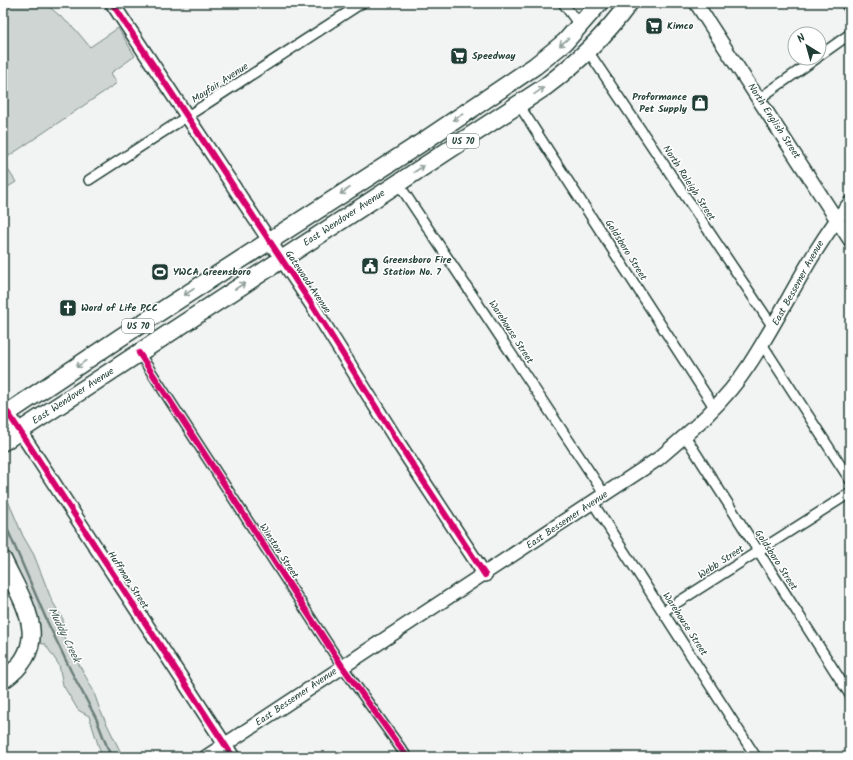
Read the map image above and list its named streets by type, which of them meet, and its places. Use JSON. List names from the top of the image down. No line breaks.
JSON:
{"streets":{"highway":["US 70","East Wendover Avenue"],"street":["Mayfair Avenue","North English Street","North Raleigh Street","Goldsboro Street","Gatewood Avenue","East Bessemer Avenue","Warehouse Street","Winston Street","Webb Street","Huffman Street"]},"crossings":[["Mayfair Avenue","Gatewood Avenue"],["North English Street","East Bessemer Avenue"],["US 70","Gatewood Avenue"],["US 70","Huffman Street"],["North Raleigh Street","East Wendover Avenue"],["North Raleigh Street","East Bessemer Avenue"],["East Wendover Avenue","Goldsboro Street"],["East Wendover Avenue","Gatewood Avenue"],["East Wendover Avenue","Warehouse Street"],["East Wendover Avenue","Winston Street"],["East Wendover Avenue","Huffman Street"],["Goldsboro Street","East Bessemer Avenue"],["Goldsboro Street","Webb Street"],["Gatewood Avenue","East Bessemer Avenue"],["East Bessemer Avenue","Warehouse Street"],["East Bessemer Avenue","Winston Street"],["East Bessemer Avenue","Huffman Street"],["Warehouse Street","Webb Street"]],"water":["Muddy Creek"],"places":{"supermarket":["Kimco","Speedway"],"shop":["Proformance Pet Supply"],"public building":["Greensboro Fire Station No. 7"],"sports":["YWCA Greensboro"],"church":["Word of Life PCC"]},"north":"top left"}
